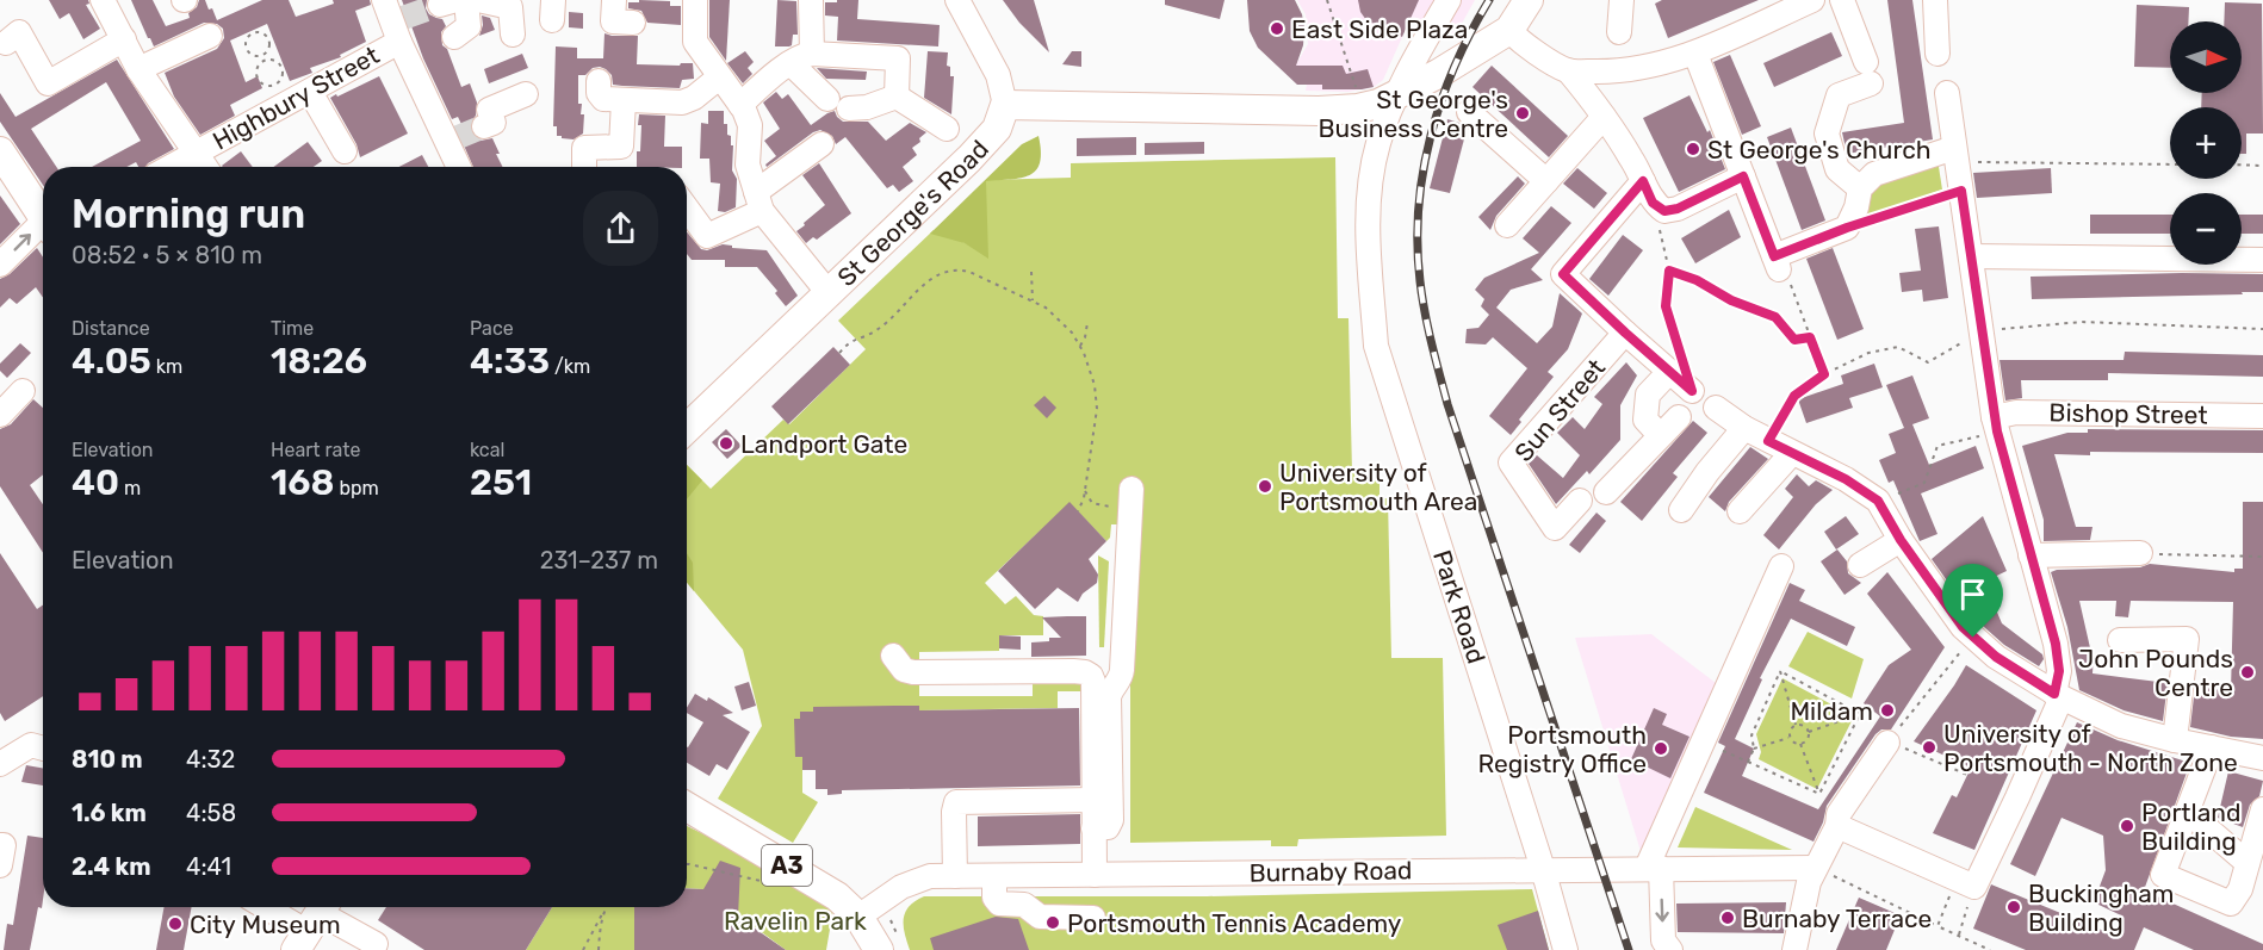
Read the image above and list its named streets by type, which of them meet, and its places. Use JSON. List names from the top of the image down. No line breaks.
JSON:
{"streets":{"main road":["St George's Road","A3"],"street":["Highbury Street","Sun Street","Bishop Street","Park Road","Burnaby Road"]},"crossings":[["Park Road","Burnaby Road"],["A3","Burnaby Road"]],"parks":["Ravelin Park"],"places":["East Side Plaza","St George's Business Centre","St George's Church","Landport Gate","University of Portsmouth Area","John Pounds Centre","Mildam","University of Portsmouth - North Zone","Portsmouth Registry Office","Portland Building","Buckingham Building","Burnaby Terrace","Portsmouth Tennis Academy","City Museum"],"north":"right","page":{"map_buttons":["+","−"],"heading":["Morning run","08:52 · 5 × 810 m"],"stats":[["Distance","4.05 km"],["Time","18:26"],["Pace","4:33 /km"],["Elevation","40 m"],["Heart rate","168 bpm"],["kcal","251"]],"chart":["Elevation","231–237 m"],"list":[{"name":"810 m","note":"4:32"},{"name":"1.6 km","note":"4:58"},{"name":"2.4 km","note":"4:41"}]}}
